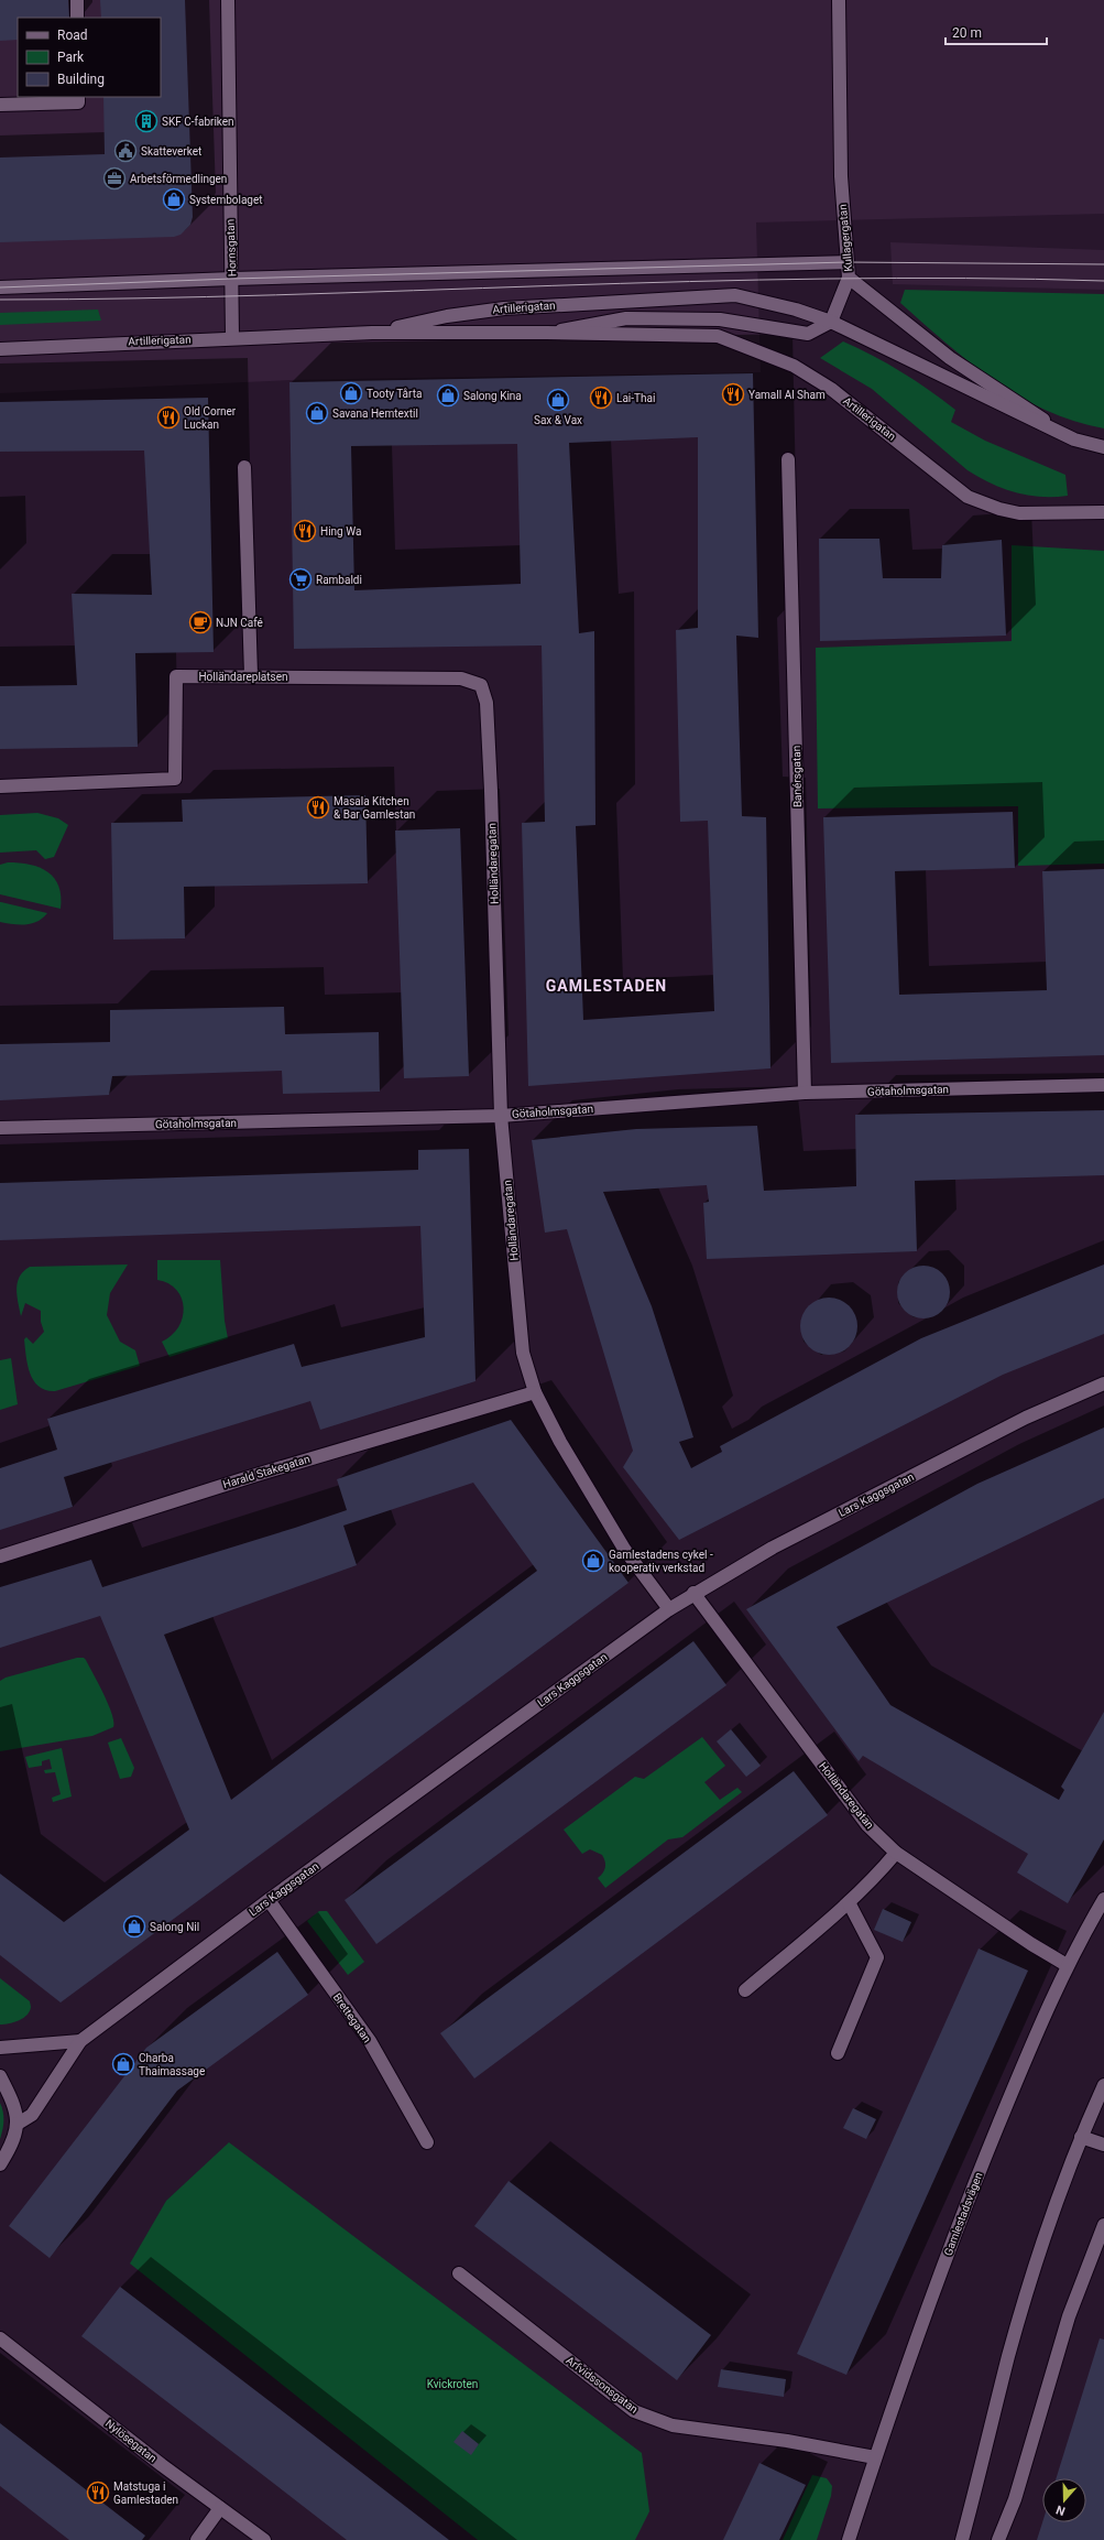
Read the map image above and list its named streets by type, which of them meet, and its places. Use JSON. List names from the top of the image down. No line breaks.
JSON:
{"streets":{"street":["Kullagergatan","Hornsgatan","Artillerigatan","Holländareplatsen","Banérsgatan","Holländaregatan","Götaholmsgatan","Harald Stakegatan","Lars Kaggsgatan","Brettegatan","Gamlestadsvägen","Arfvidssonsgatan","Nylösegatan"]},"crossings":[["Kullagergatan","Artillerigatan"],["Hornsgatan","Artillerigatan"],["Holländareplatsen","Holländaregatan"],["Banérsgatan","Götaholmsgatan"],["Holländaregatan","Götaholmsgatan"],["Holländaregatan","Harald Stakegatan"],["Holländaregatan","Lars Kaggsgatan"],["Holländaregatan","Gamlestadsvägen"],["Lars Kaggsgatan","Brettegatan"],["Gamlestadsvägen","Arfvidssonsgatan"]],"districts":["GAMLESTADEN"],"parks":["Kvickroten"],"places":{"building":["SKF C-fabriken"],"public building":["Skatteverket"],"office":["Arbetsförmedlingen"],"shop":["Systembolaget","Tooty Tårta","Salong Kina","Sax & Vax","Savana Hemtextil","Gamlestadens cykel - kooperativ verkstad","Salong Nil","Charba Thaimassage"],"restaurant":["Yamall Al Sham","Lai-Thai","Old Corner Luckan","Hing Wa","Masala Kitchen & Bar Gamlestan","Matstuga i Gamlestaden"],"supermarket":["Rambaldi"],"cafe":["NJN Café"]},"legend":["Road","Park","Building"],"scale_bar":"20 m","north":"bottom"}
